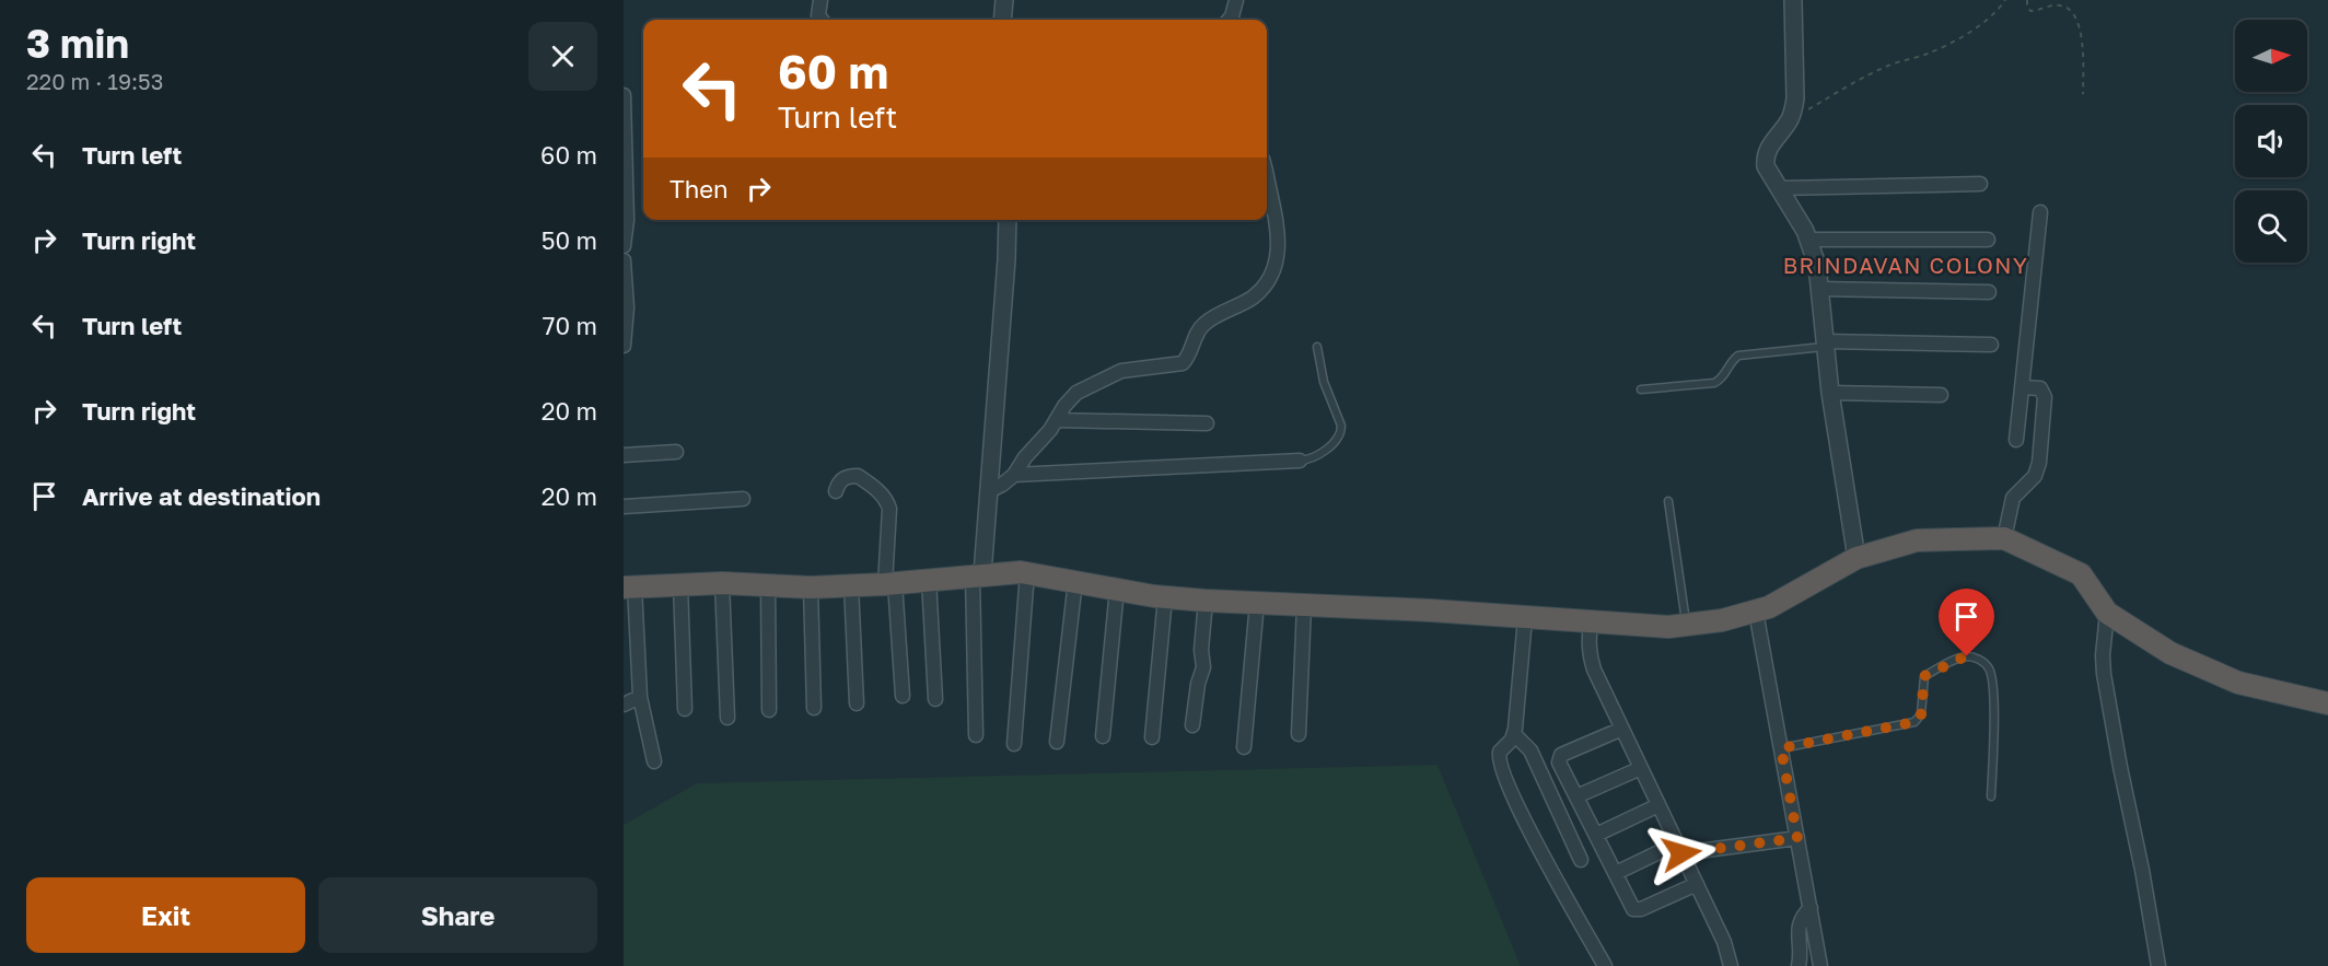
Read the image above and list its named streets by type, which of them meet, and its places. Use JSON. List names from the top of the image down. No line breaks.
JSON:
{"districts":["BRINDAVAN COLONY"],"north":"right","page":{"heading":["3 min","220 m · 19:53"],"turn":["60 m","Turn left"],"list":[{"name":"Turn left","value":"60 m"},{"name":"Turn right","value":"50 m"},{"name":"Turn left","value":"70 m"},{"name":"Turn right","value":"20 m"},{"name":"Arrive at destination","value":"20 m"}],"then":"Then","buttons":["Exit","Share"]}}
